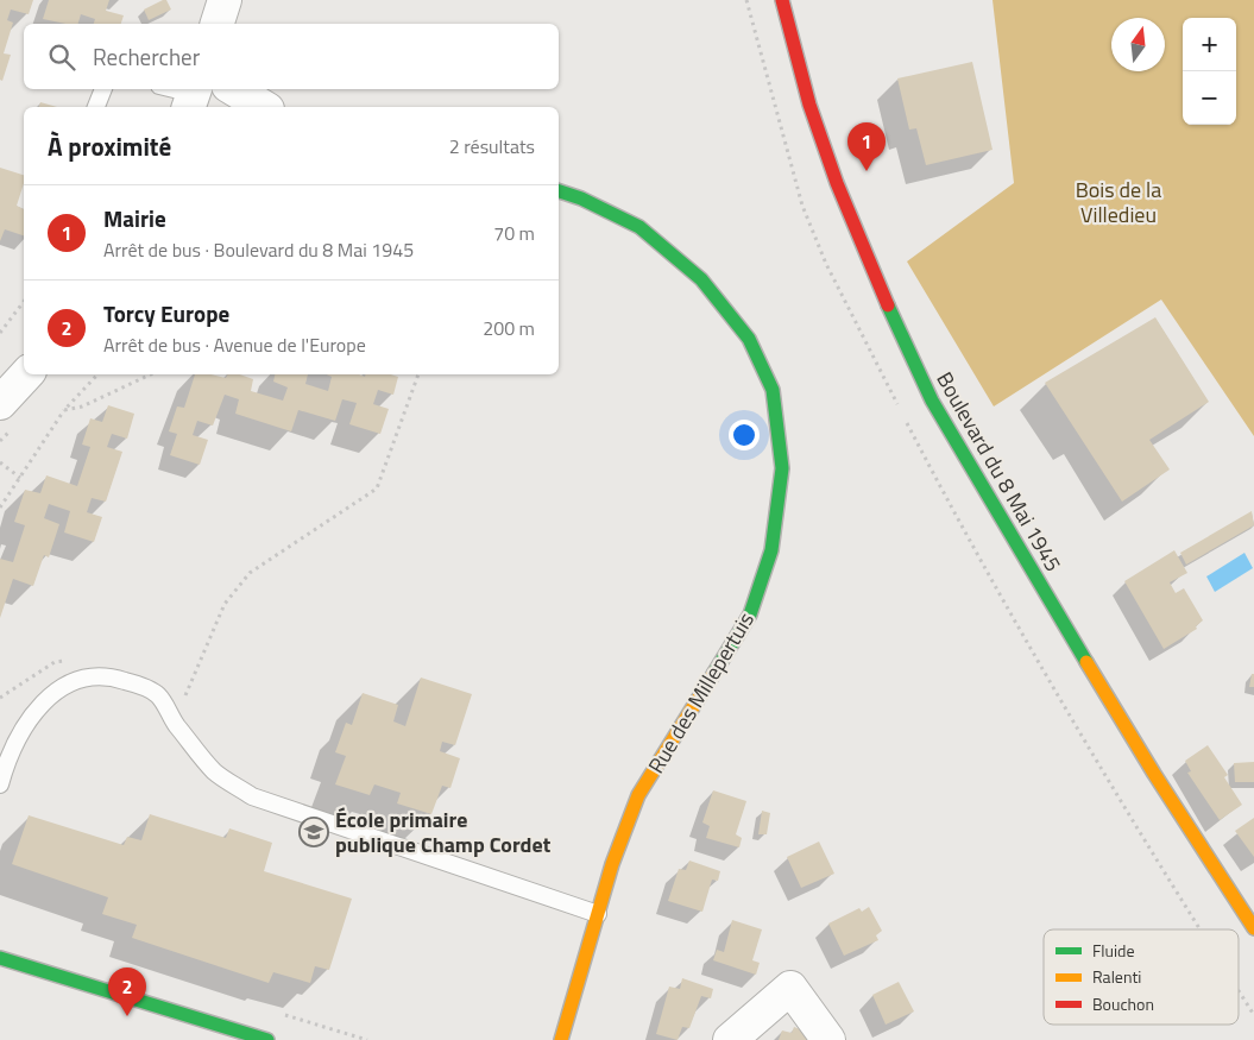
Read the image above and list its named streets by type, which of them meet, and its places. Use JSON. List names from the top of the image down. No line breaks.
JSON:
{"streets":{"street":["Boulevard du 8 Mai 1945","Rue des Millepertuis"]},"parks":["Bois de la Villedieu"],"places":{"school or university":["École primaire publique Champ Cordet"]},"legend":["Fluide","Ralenti","Bouchon"],"north":"top","page":{"map_buttons":["+","−"],"search":"Rechercher","heading":["À proximité","2 résultats"],"pins":["1","2"],"list":[{"mark":"1","name":"Mairie","note":"Arrêt de bus · Boulevard du 8 Mai 1945","value":"70 m"},{"mark":"2","name":"Torcy Europe","note":"Arrêt de bus · Avenue de l'Europe","value":"200 m"}]}}
